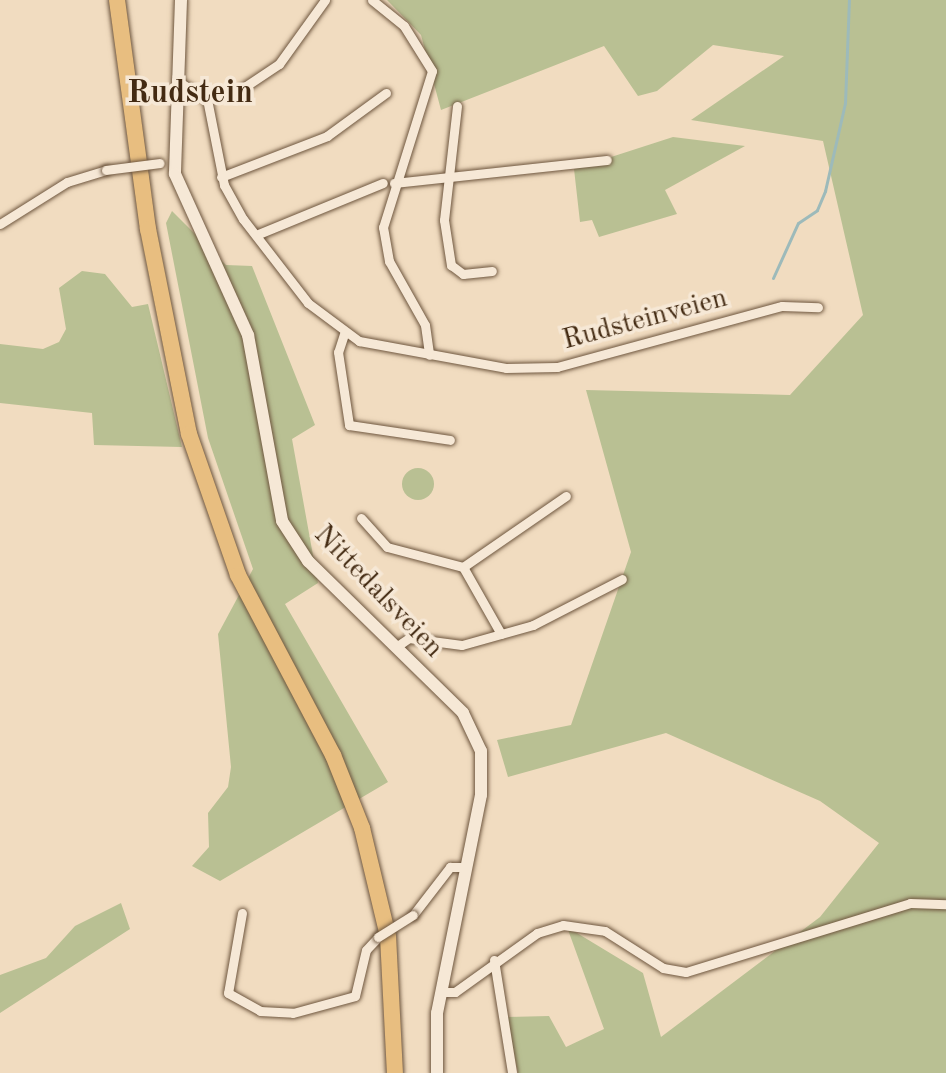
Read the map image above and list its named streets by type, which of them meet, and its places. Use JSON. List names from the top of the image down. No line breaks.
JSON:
{"streets":{"main road":["Nittedalsveien"],"street":["Rudsteinveien"]},"crossings":[["Rudsteinveien","Nittedalsveien"]],"districts":["Rudstein"]}
